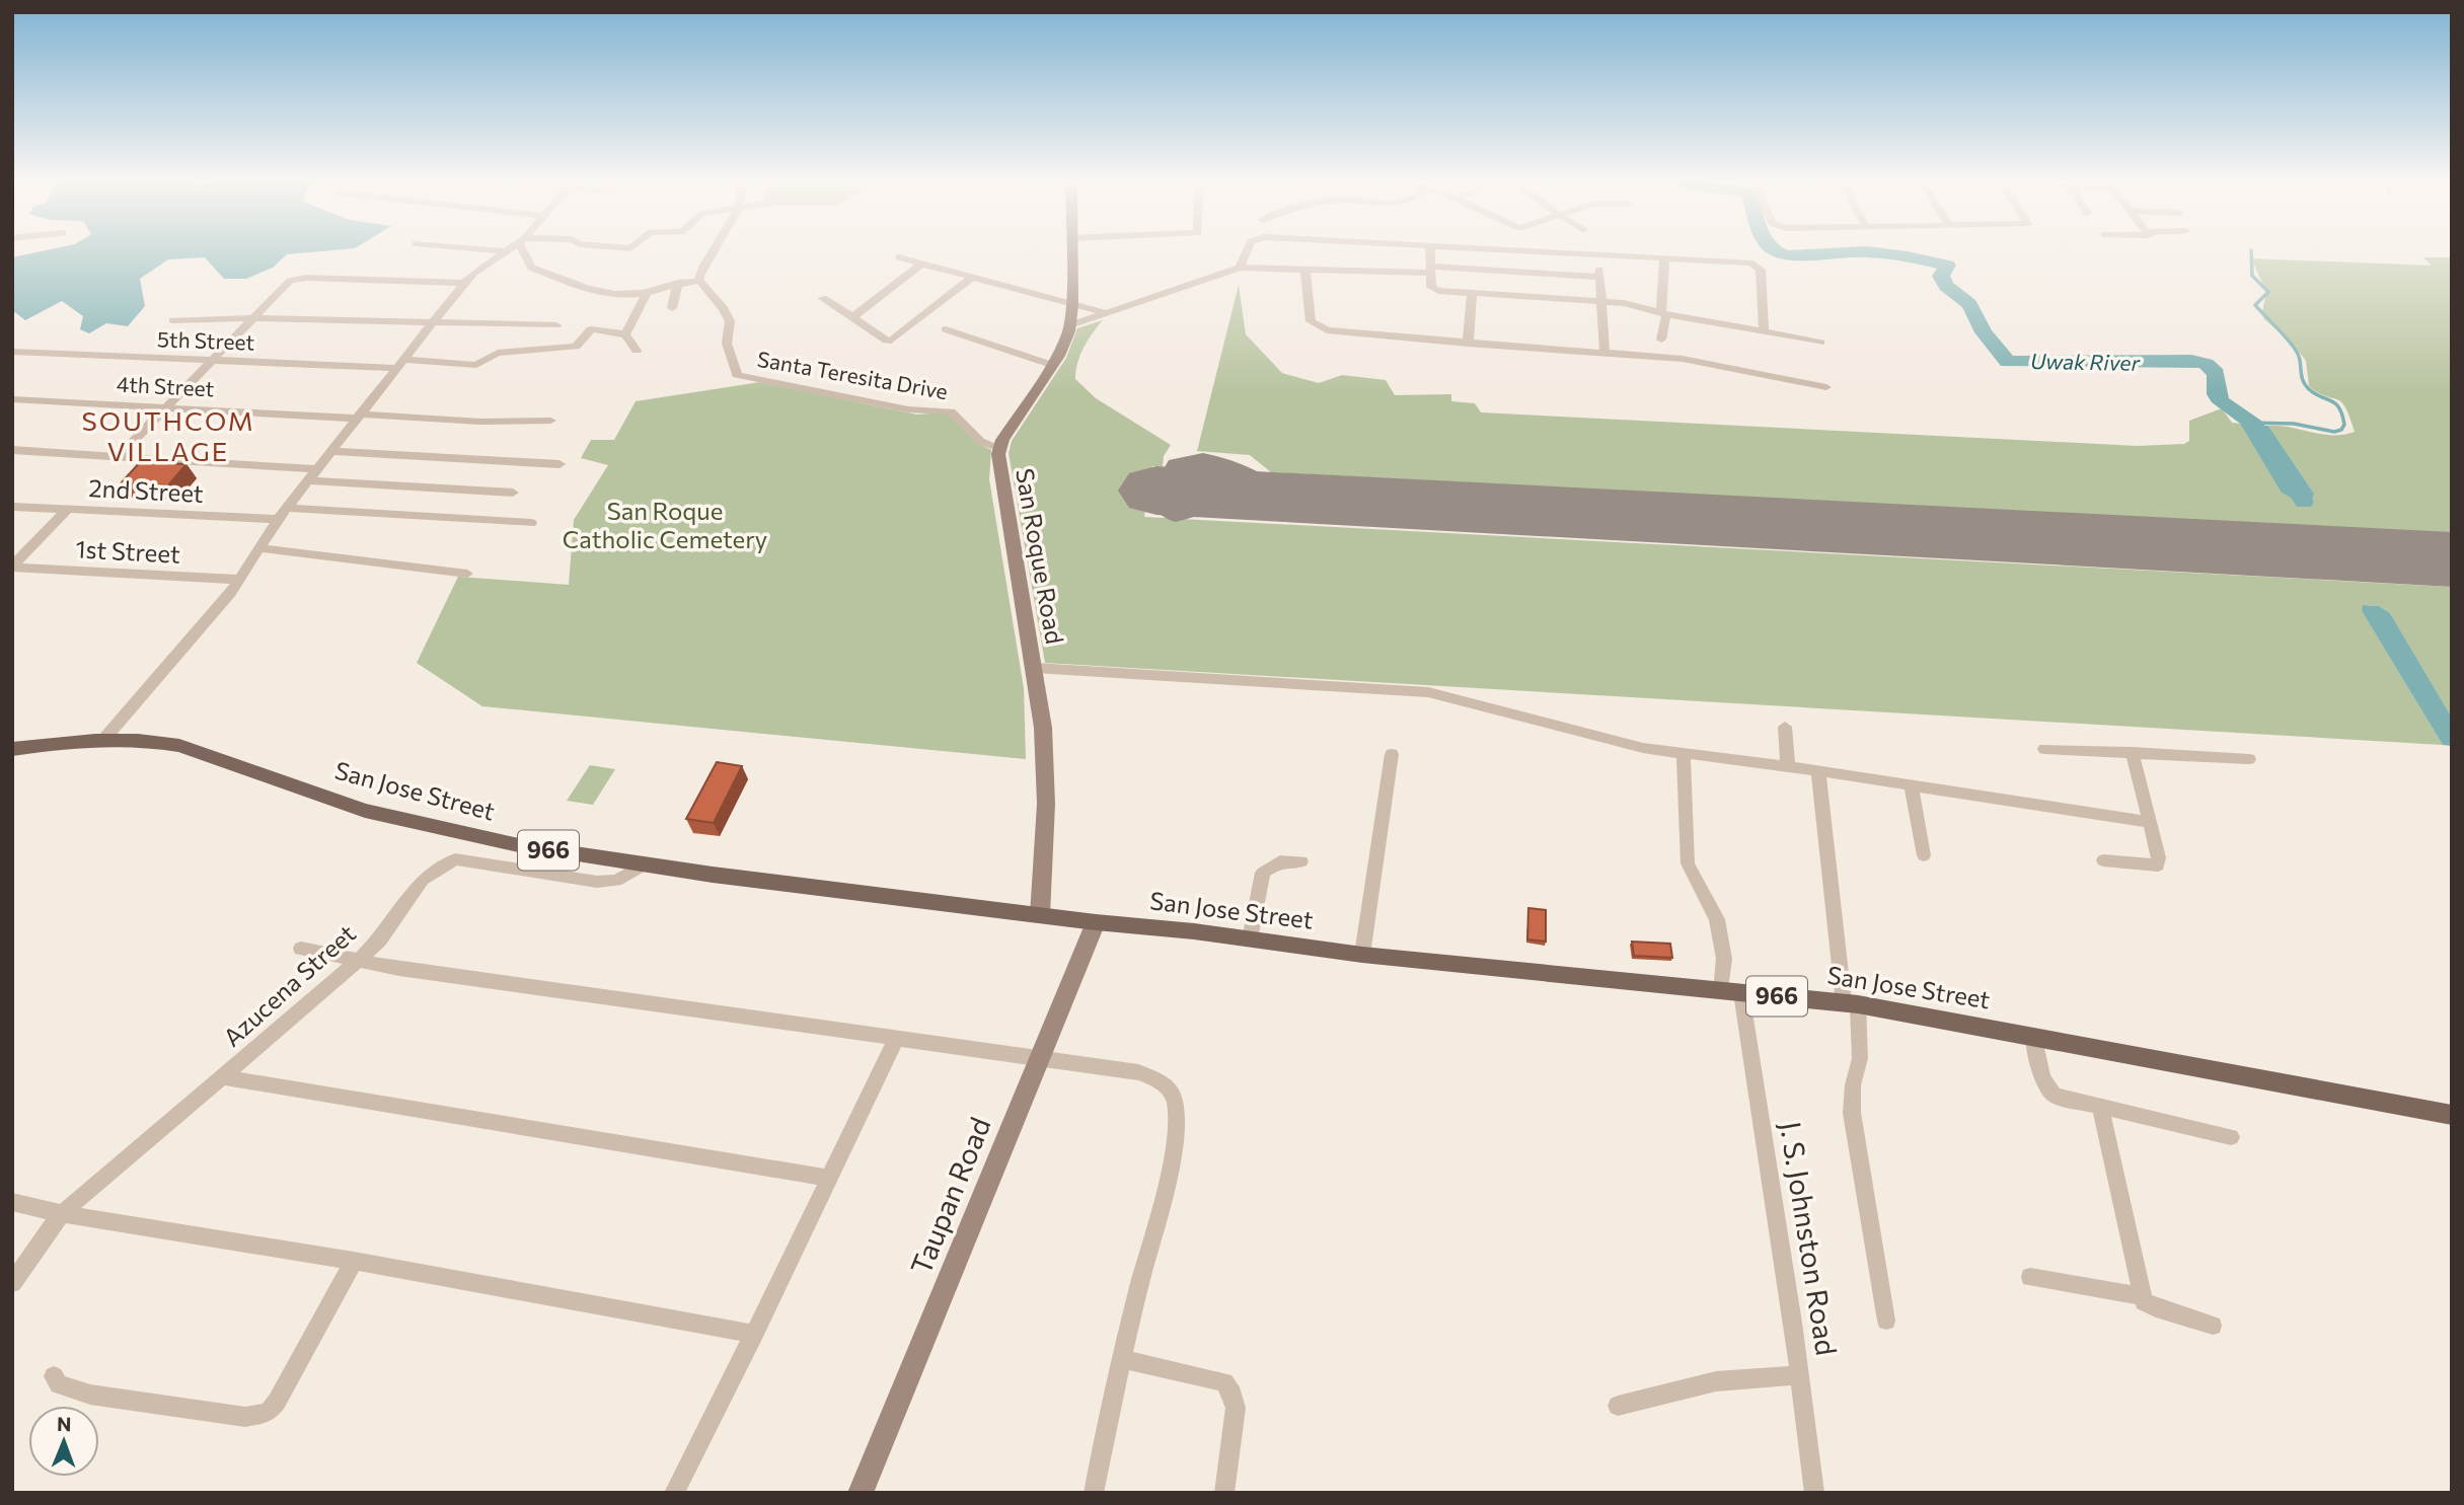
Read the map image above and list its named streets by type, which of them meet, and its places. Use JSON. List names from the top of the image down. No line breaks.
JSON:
{"streets":{"main road":["San Roque Road","San Jose Street","966","Taupan Road"],"street":["5th Street","Santa Teresita Drive","4th Street","2nd Street","1st Street","Azucena Street","J. S. Johnston Road"]},"crossings":[["Santa Teresita Drive","San Roque Road"],["San Roque Road","San Jose Street"],["San Jose Street","Azucena Street"],["San Jose Street","Taupan Road"],["San Jose Street","J. S. Johnston Road"]],"districts":["SOUTHCOM VILLAGE"],"water":["Uwak River"],"parks":["San Roque Catholic Cemetery"],"north":"top"}
